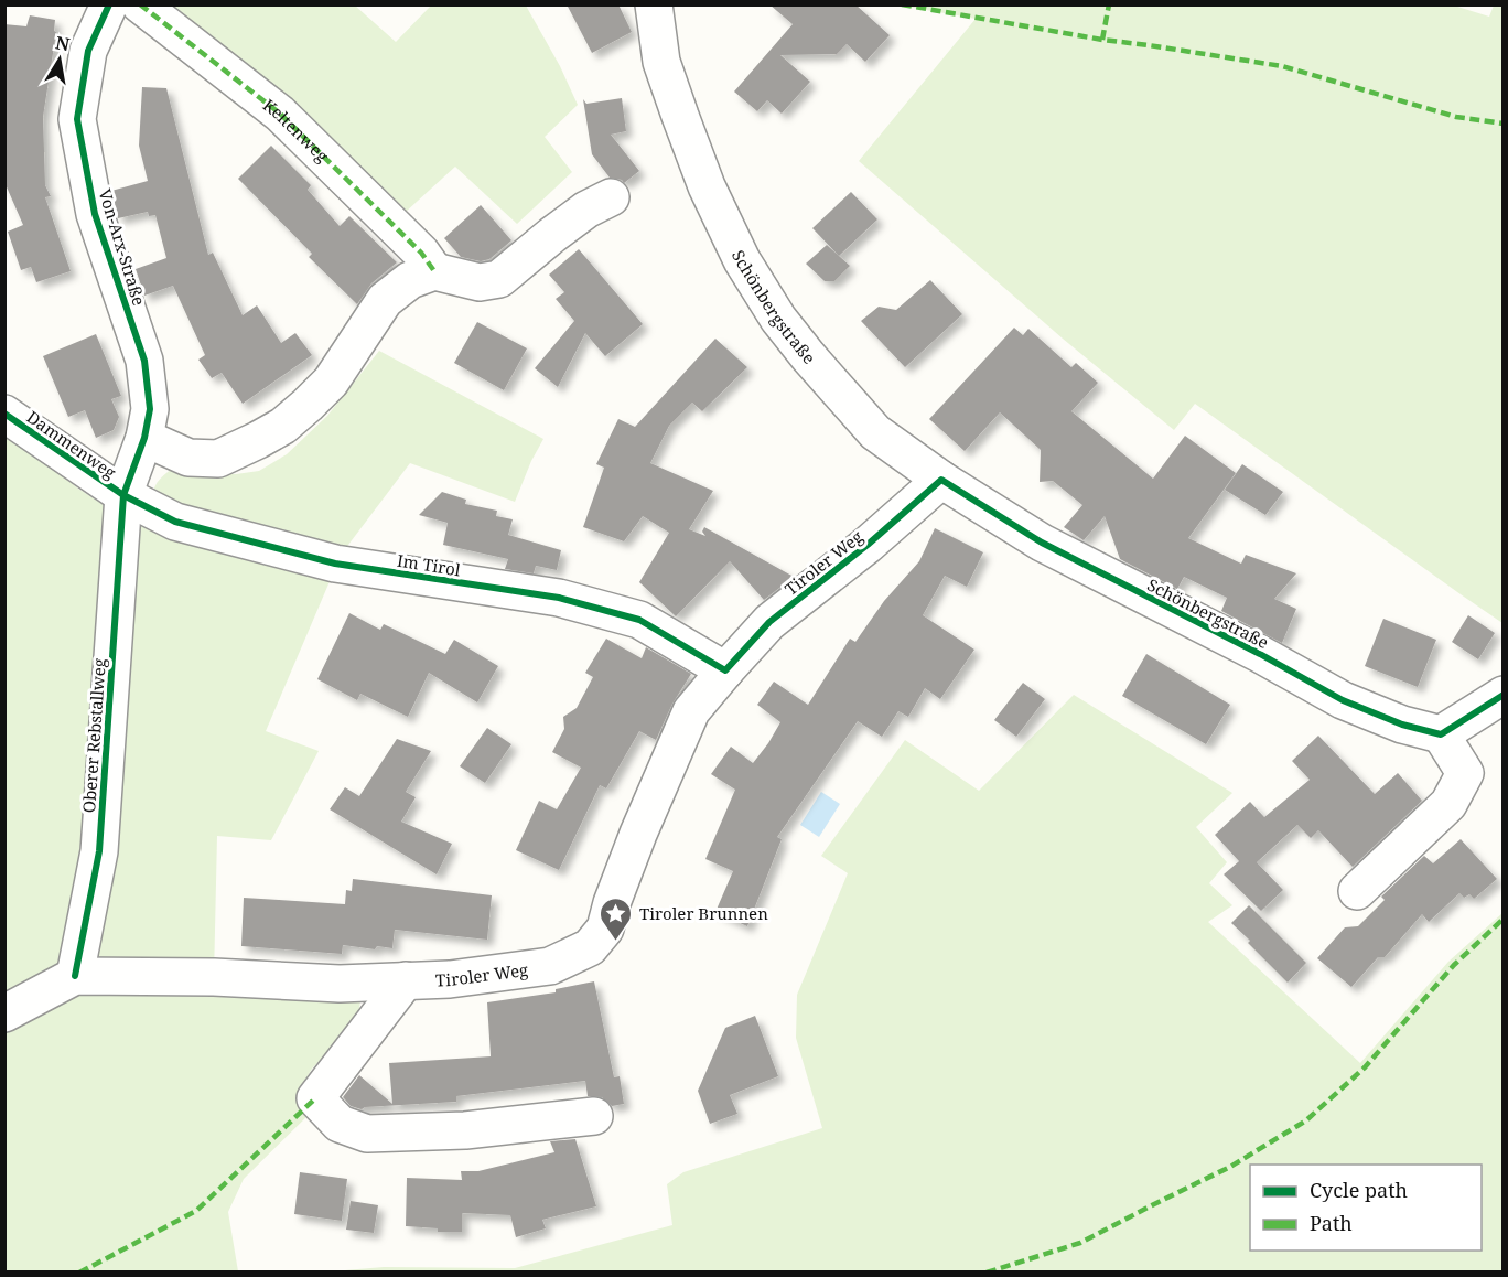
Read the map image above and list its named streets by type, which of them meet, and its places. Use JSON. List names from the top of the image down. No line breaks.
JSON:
{"streets":{"street":["Keltenweg","Von-Arx-Straße","Schönbergstraße","Dammenweg","Tiroler Weg","Im Tirol","Oberer Rebstallweg"]},"crossings":[["Von-Arx-Straße","Dammenweg"],["Von-Arx-Straße","Im Tirol"],["Von-Arx-Straße","Oberer Rebstallweg"],["Schönbergstraße","Tiroler Weg"],["Dammenweg","Im Tirol"],["Dammenweg","Oberer Rebstallweg"],["Tiroler Weg","Im Tirol"],["Tiroler Weg","Oberer Rebstallweg"],["Im Tirol","Oberer Rebstallweg"]],"places":{"place":["Tiroler Brunnen"]},"legend":["Cycle path","Path"],"north":"top"}
